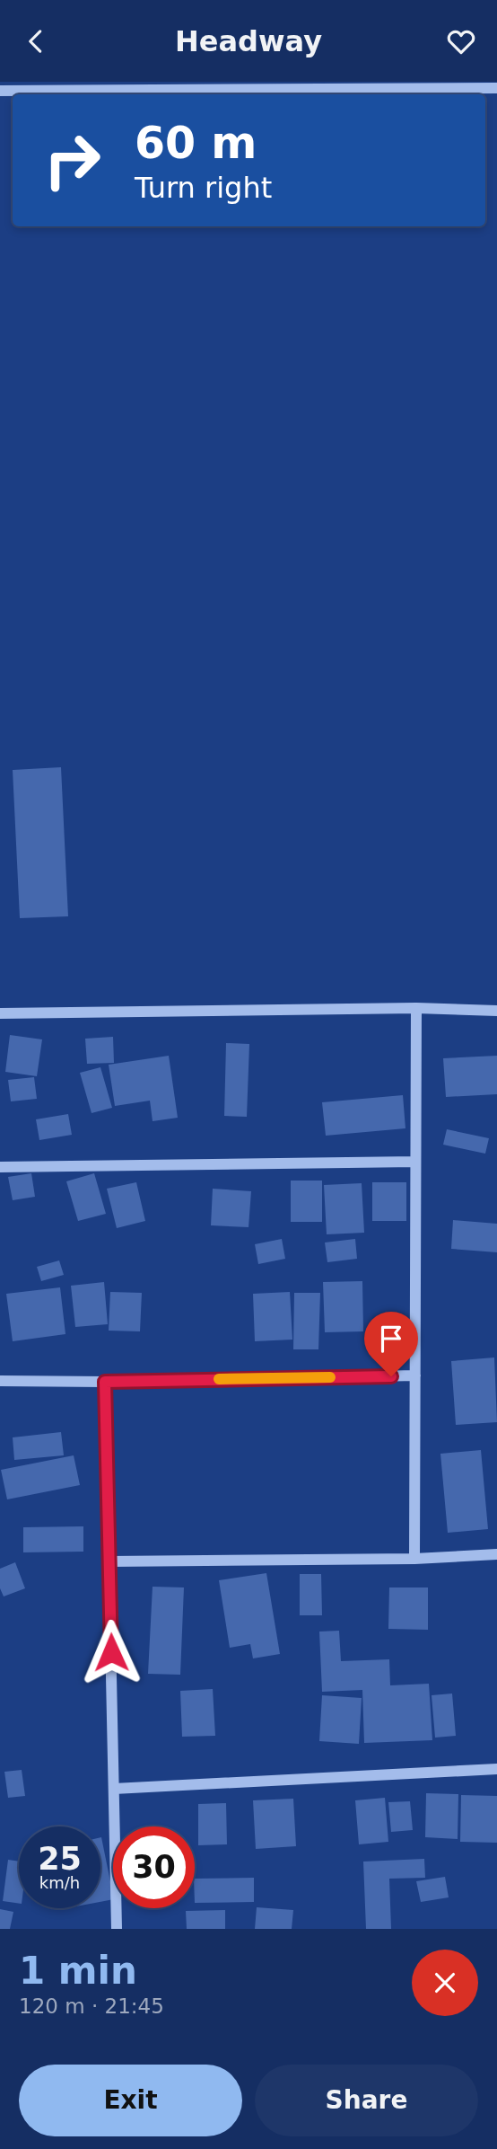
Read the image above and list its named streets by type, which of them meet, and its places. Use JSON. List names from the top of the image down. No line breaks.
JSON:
{"page":{"header":"Headway","turn":["60 m","Turn right"],"speed":"25 km/h","limit":"30","heading":["1 min","120 m · 21:45"],"buttons":["Exit","Share"]}}
